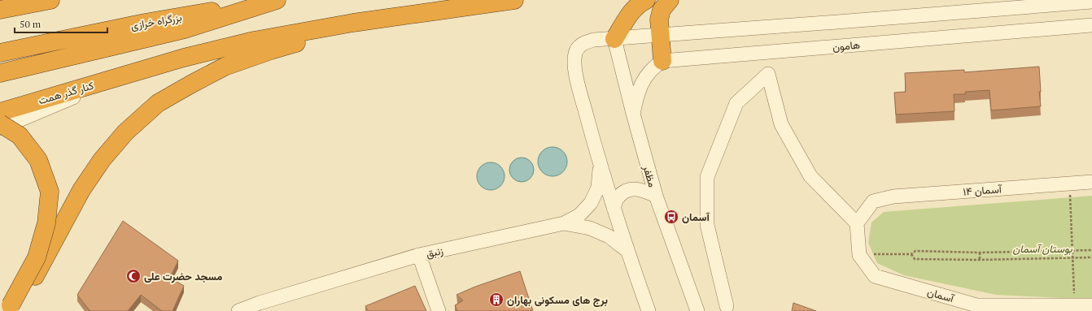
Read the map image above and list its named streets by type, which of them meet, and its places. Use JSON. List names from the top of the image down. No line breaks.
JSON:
{"streets":{"highway":["بزرگراه خرازی","کنار گذر همت"],"street":["هامون","مظفر","آسمان ۱۴","زنبق","آسمان"]},"crossings":[["آسمان ۱۴","آسمان"]],"parks":["بوستان آسمان"],"places":{"bus stop":["آسمان"],"mosque":["مسجد حضرت علی"],"building":["برج های مسکونی بهاران"]},"scale_bar":"50 m"}
